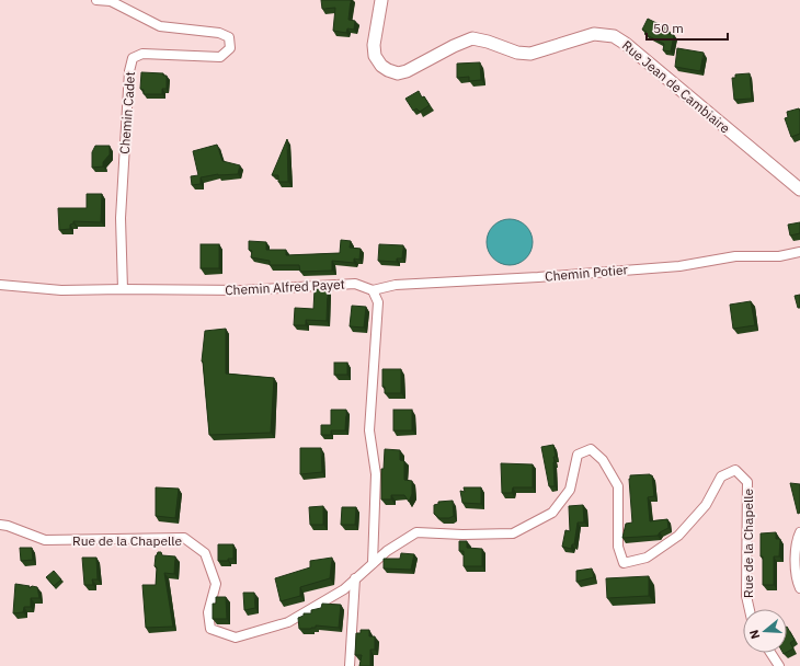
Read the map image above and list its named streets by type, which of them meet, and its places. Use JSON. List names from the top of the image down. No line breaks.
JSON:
{"streets":{"main road":["Rue Jean de Cambiaire"],"street":["Chemin Cadet","Chemin Potier","Chemin Alfred Payet","Rue de la Chapelle"]},"crossings":[["Chemin Cadet","Chemin Alfred Payet"],["Chemin Potier","Chemin Alfred Payet"]],"scale_bar":"50 m","north":"left"}
